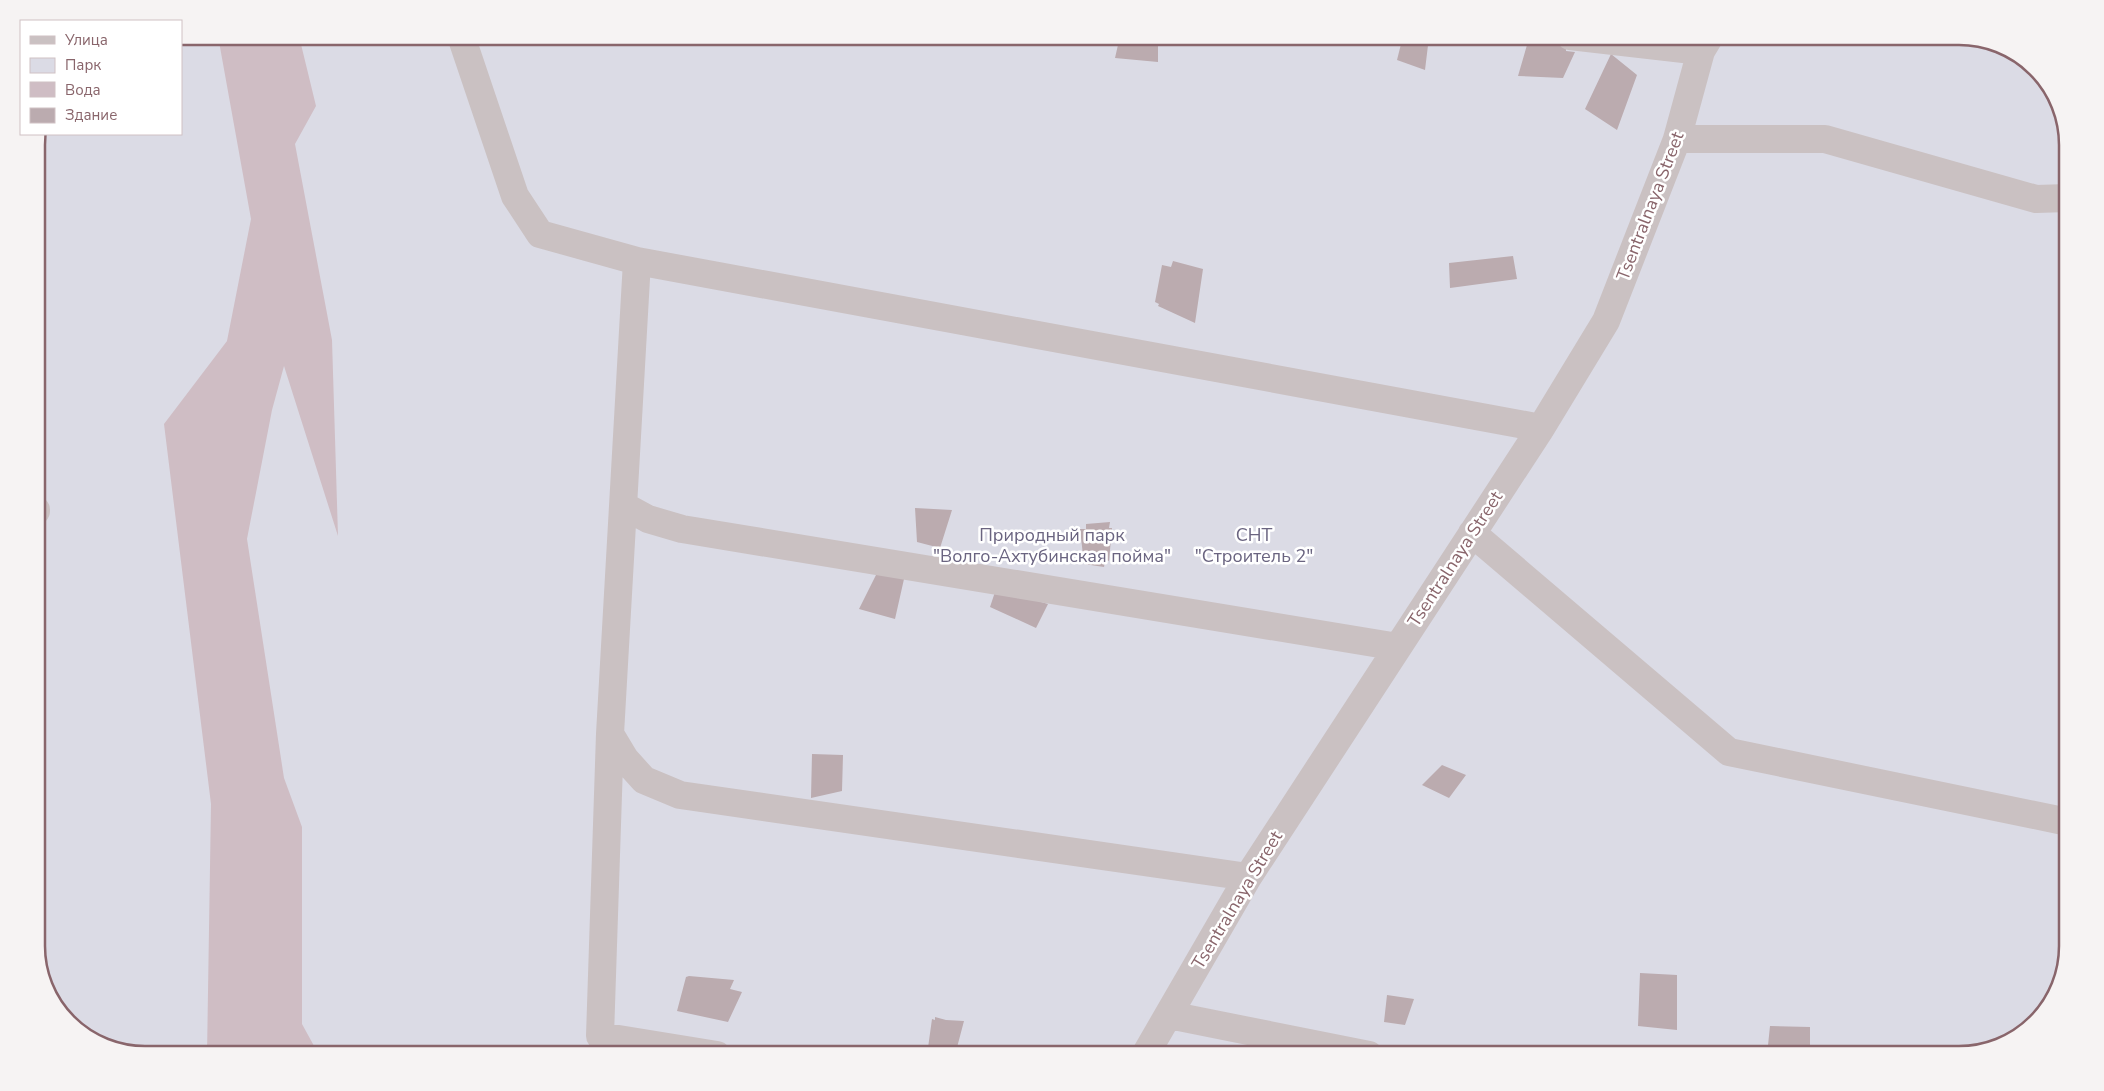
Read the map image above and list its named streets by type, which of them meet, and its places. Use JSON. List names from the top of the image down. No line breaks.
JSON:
{"streets":{"street":["Tsentralnaya Street"]},"parks":["Природный парк \"Волго-Ахтубинская пойма\"","СНТ \"Строитель 2\""],"legend":["Улица","Парк","Вода","Здание"]}
